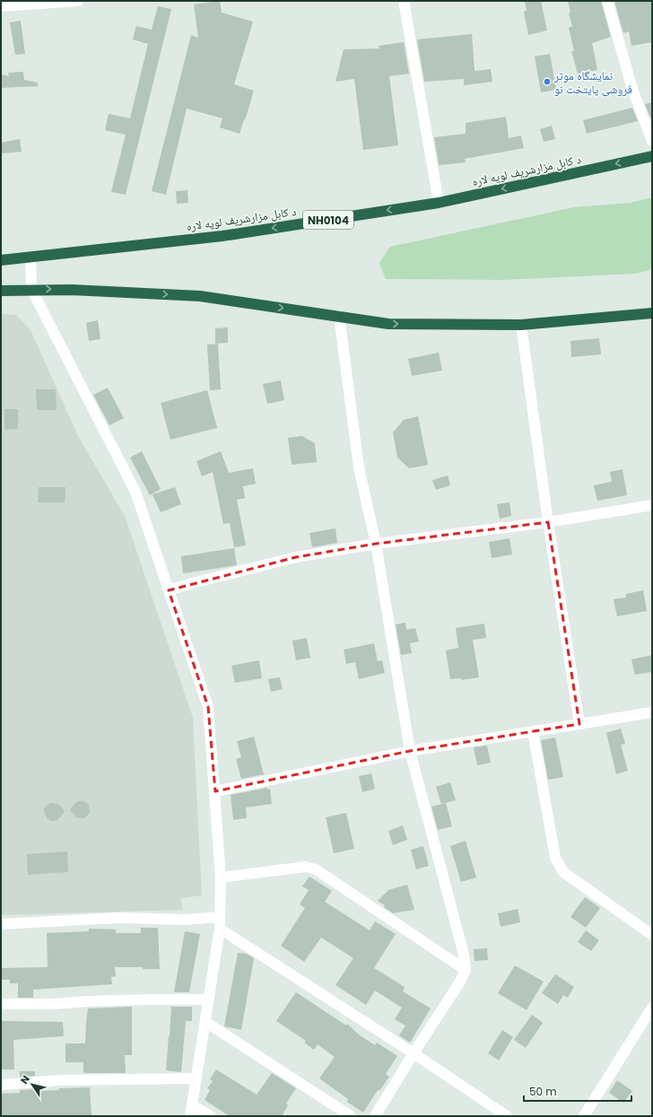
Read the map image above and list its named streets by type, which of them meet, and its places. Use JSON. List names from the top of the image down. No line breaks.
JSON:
{"streets":{"highway":["د کابل مزارشریف لویه لاره","NH0104"]},"places":["نمایشگاه موتر فروشی پایتخت نو"],"scale_bar":"50 m","north":"top left"}
